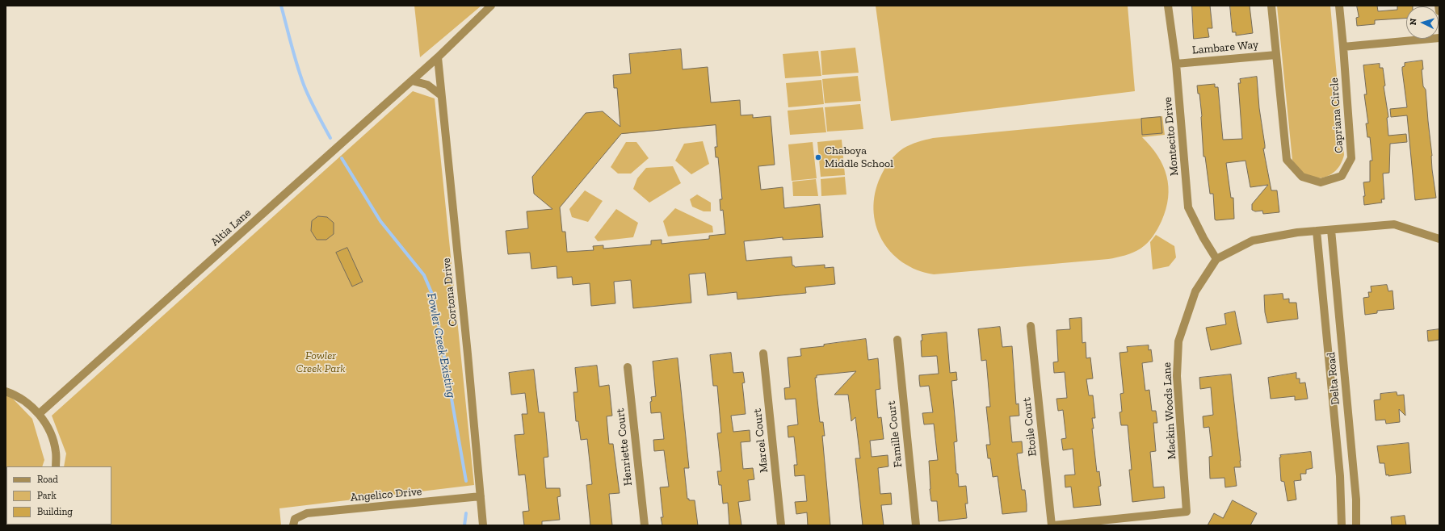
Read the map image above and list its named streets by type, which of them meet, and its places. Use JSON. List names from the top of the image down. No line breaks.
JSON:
{"streets":{"street":["Lambare Way","Capriana Circle","Montecito Drive","Altia Lane","Cortona Drive","Delta Road","Mackin Woods Lane","Etoile Court","Famille Court","Marcel Court","Henriette Court","Angelico Drive"]},"crossings":[["Lambare Way","Capriana Circle"],["Lambare Way","Montecito Drive"],["Montecito Drive","Mackin Woods Lane"],["Altia Lane","Cortona Drive"],["Cortona Drive","Angelico Drive"],["Delta Road","Mackin Woods Lane"],["Mackin Woods Lane","Etoile Court"]],"water":["Fowler Creek Existing"],"parks":["Fowler Creek Park"],"places":["Chaboya Middle School"],"legend":["Road","Park","Building"],"north":"left"}
